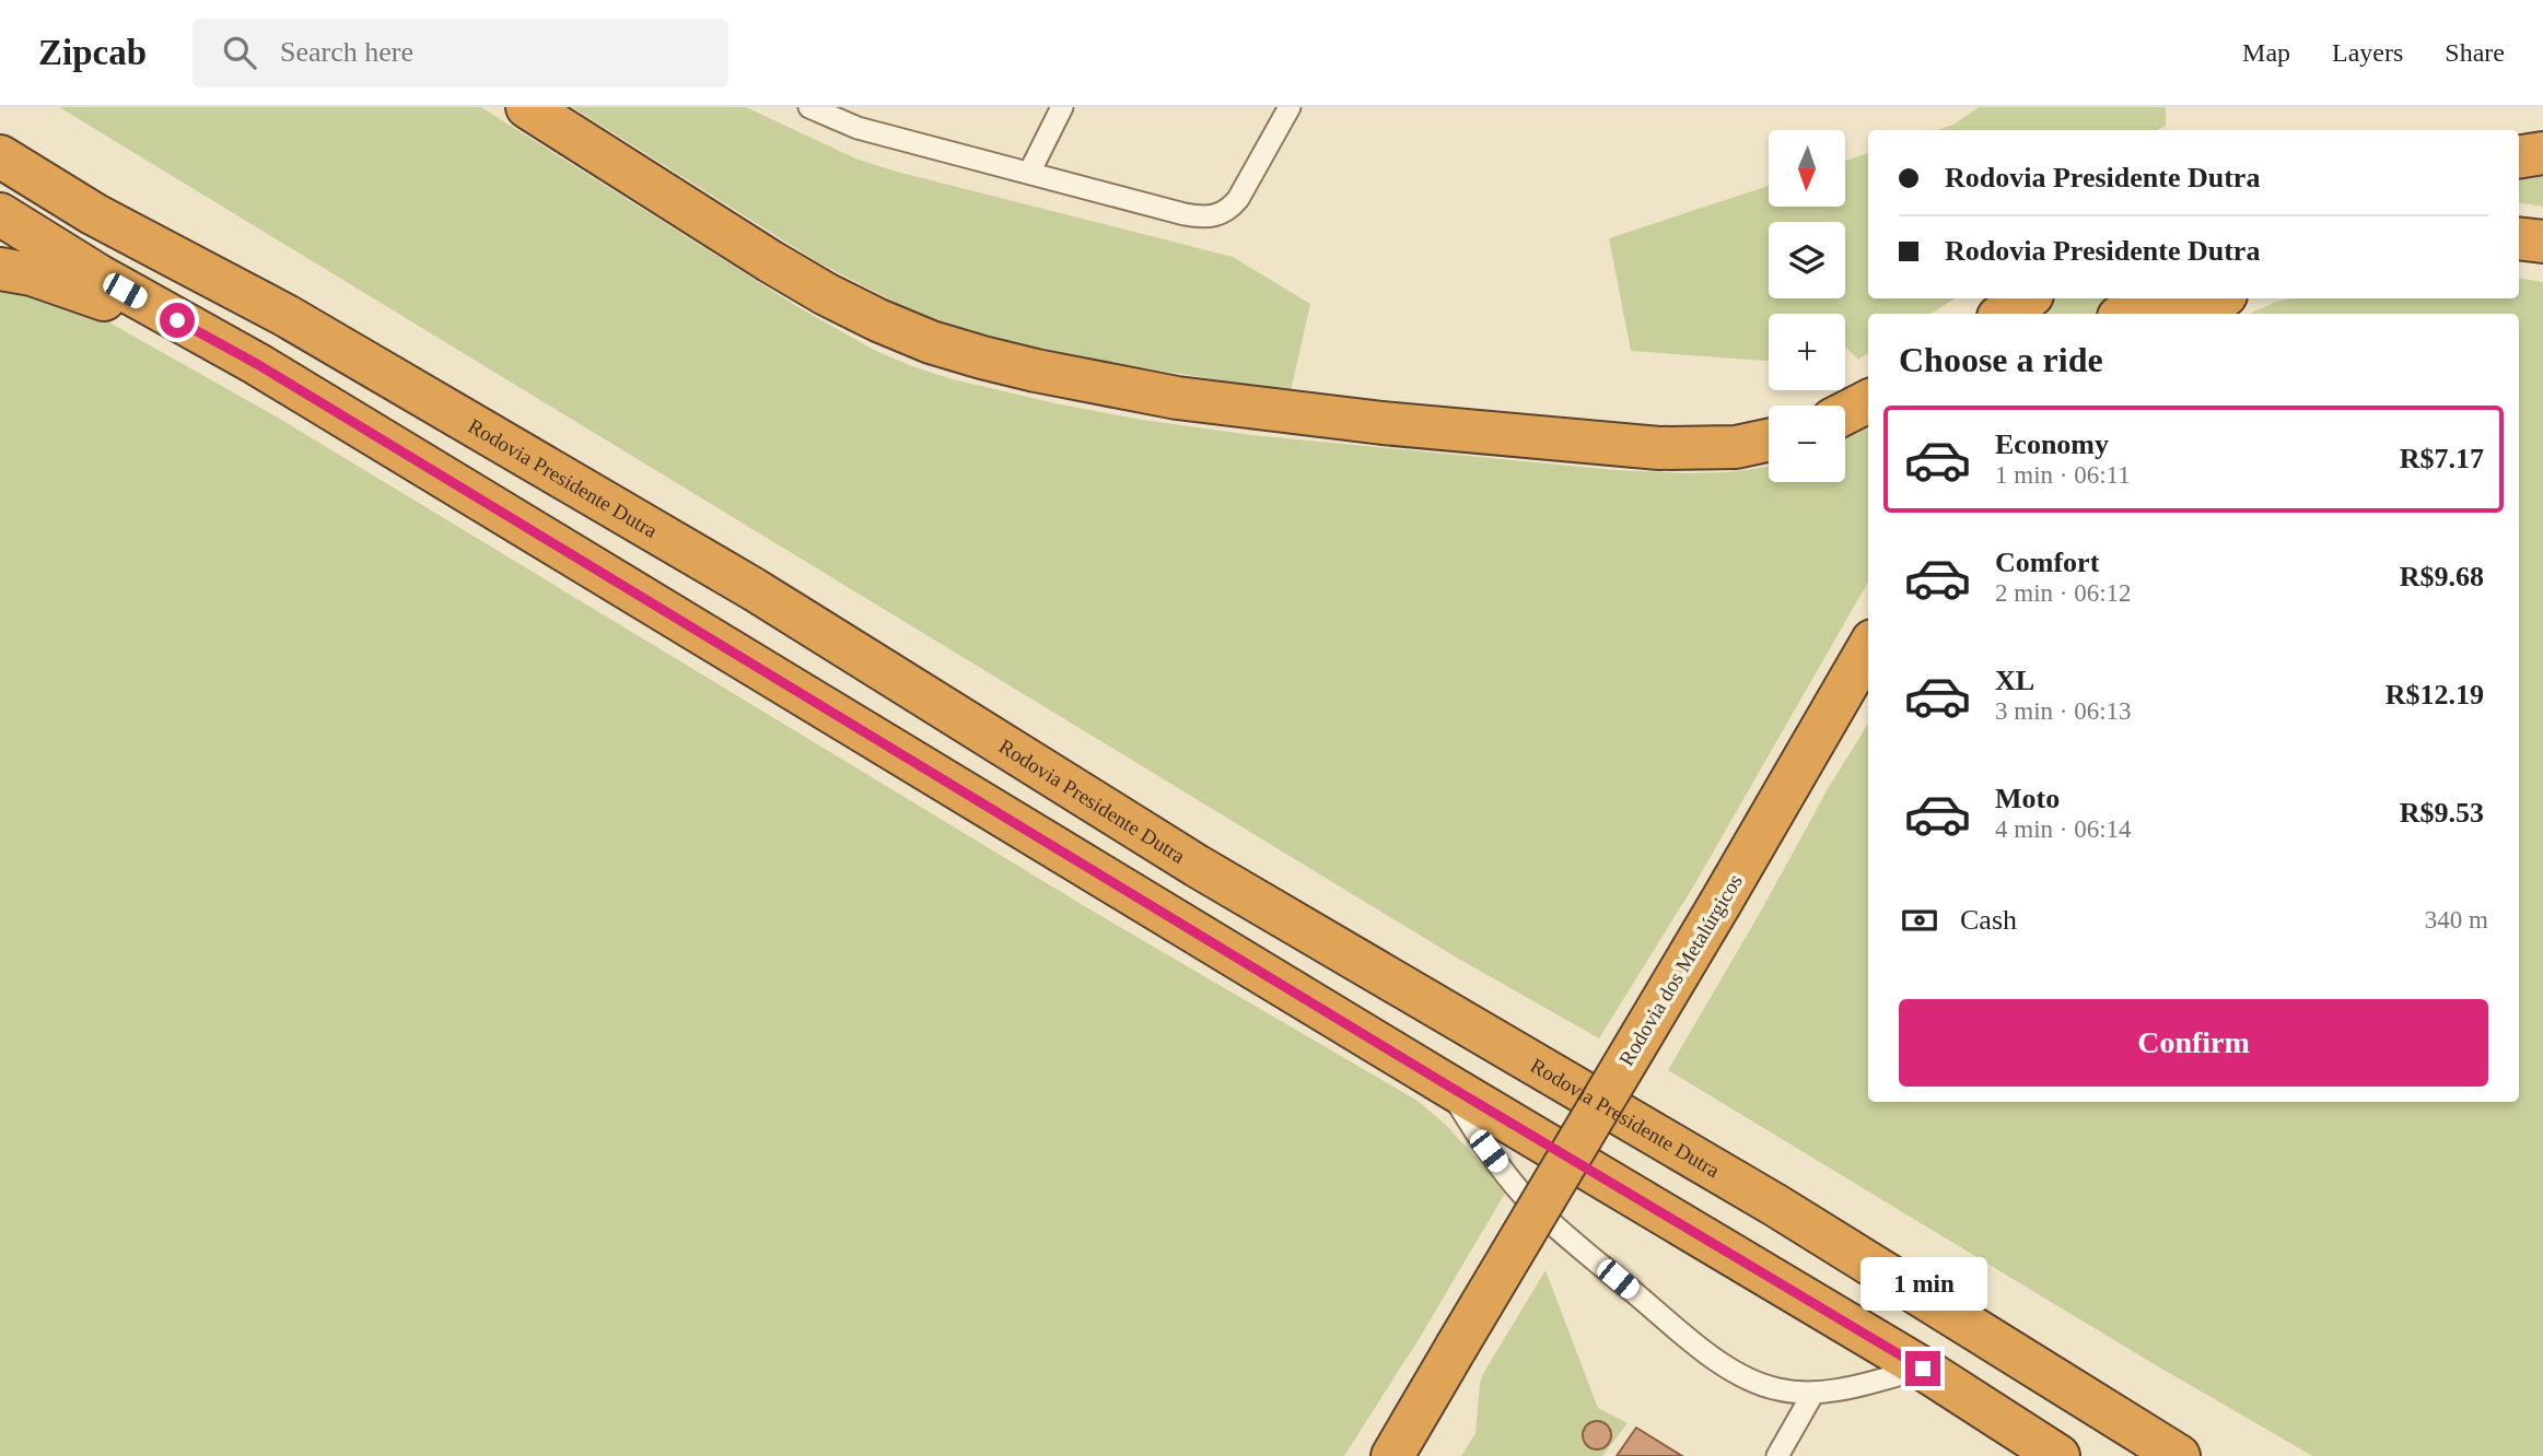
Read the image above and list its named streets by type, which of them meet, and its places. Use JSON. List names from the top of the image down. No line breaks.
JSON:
{"streets":{"highway":["Rodovia Presidente Dutra","Rodovia dos Metalúrgicos"]},"north":"bottom","page":{"header":"Zipcab","search":"Search here","nav":["Map","Layers","Share"],"map_buttons":["+","−"],"banner":["Rodovia Presidente Dutra","Rodovia Presidente Dutra"],"heading":"Choose a ride","list":[{"name":"Economy","note":"1 min · 06:11","value":"R$7.17"},{"name":"Comfort","note":"2 min · 06:12","value":"R$9.68"},{"name":"XL","note":"3 min · 06:13","value":"R$12.19"},{"name":"Moto","note":"4 min · 06:14","value":"R$9.53"}],"pay":["Cash","340 m"],"buttons":"Confirm","bubble":"1 min"}}
